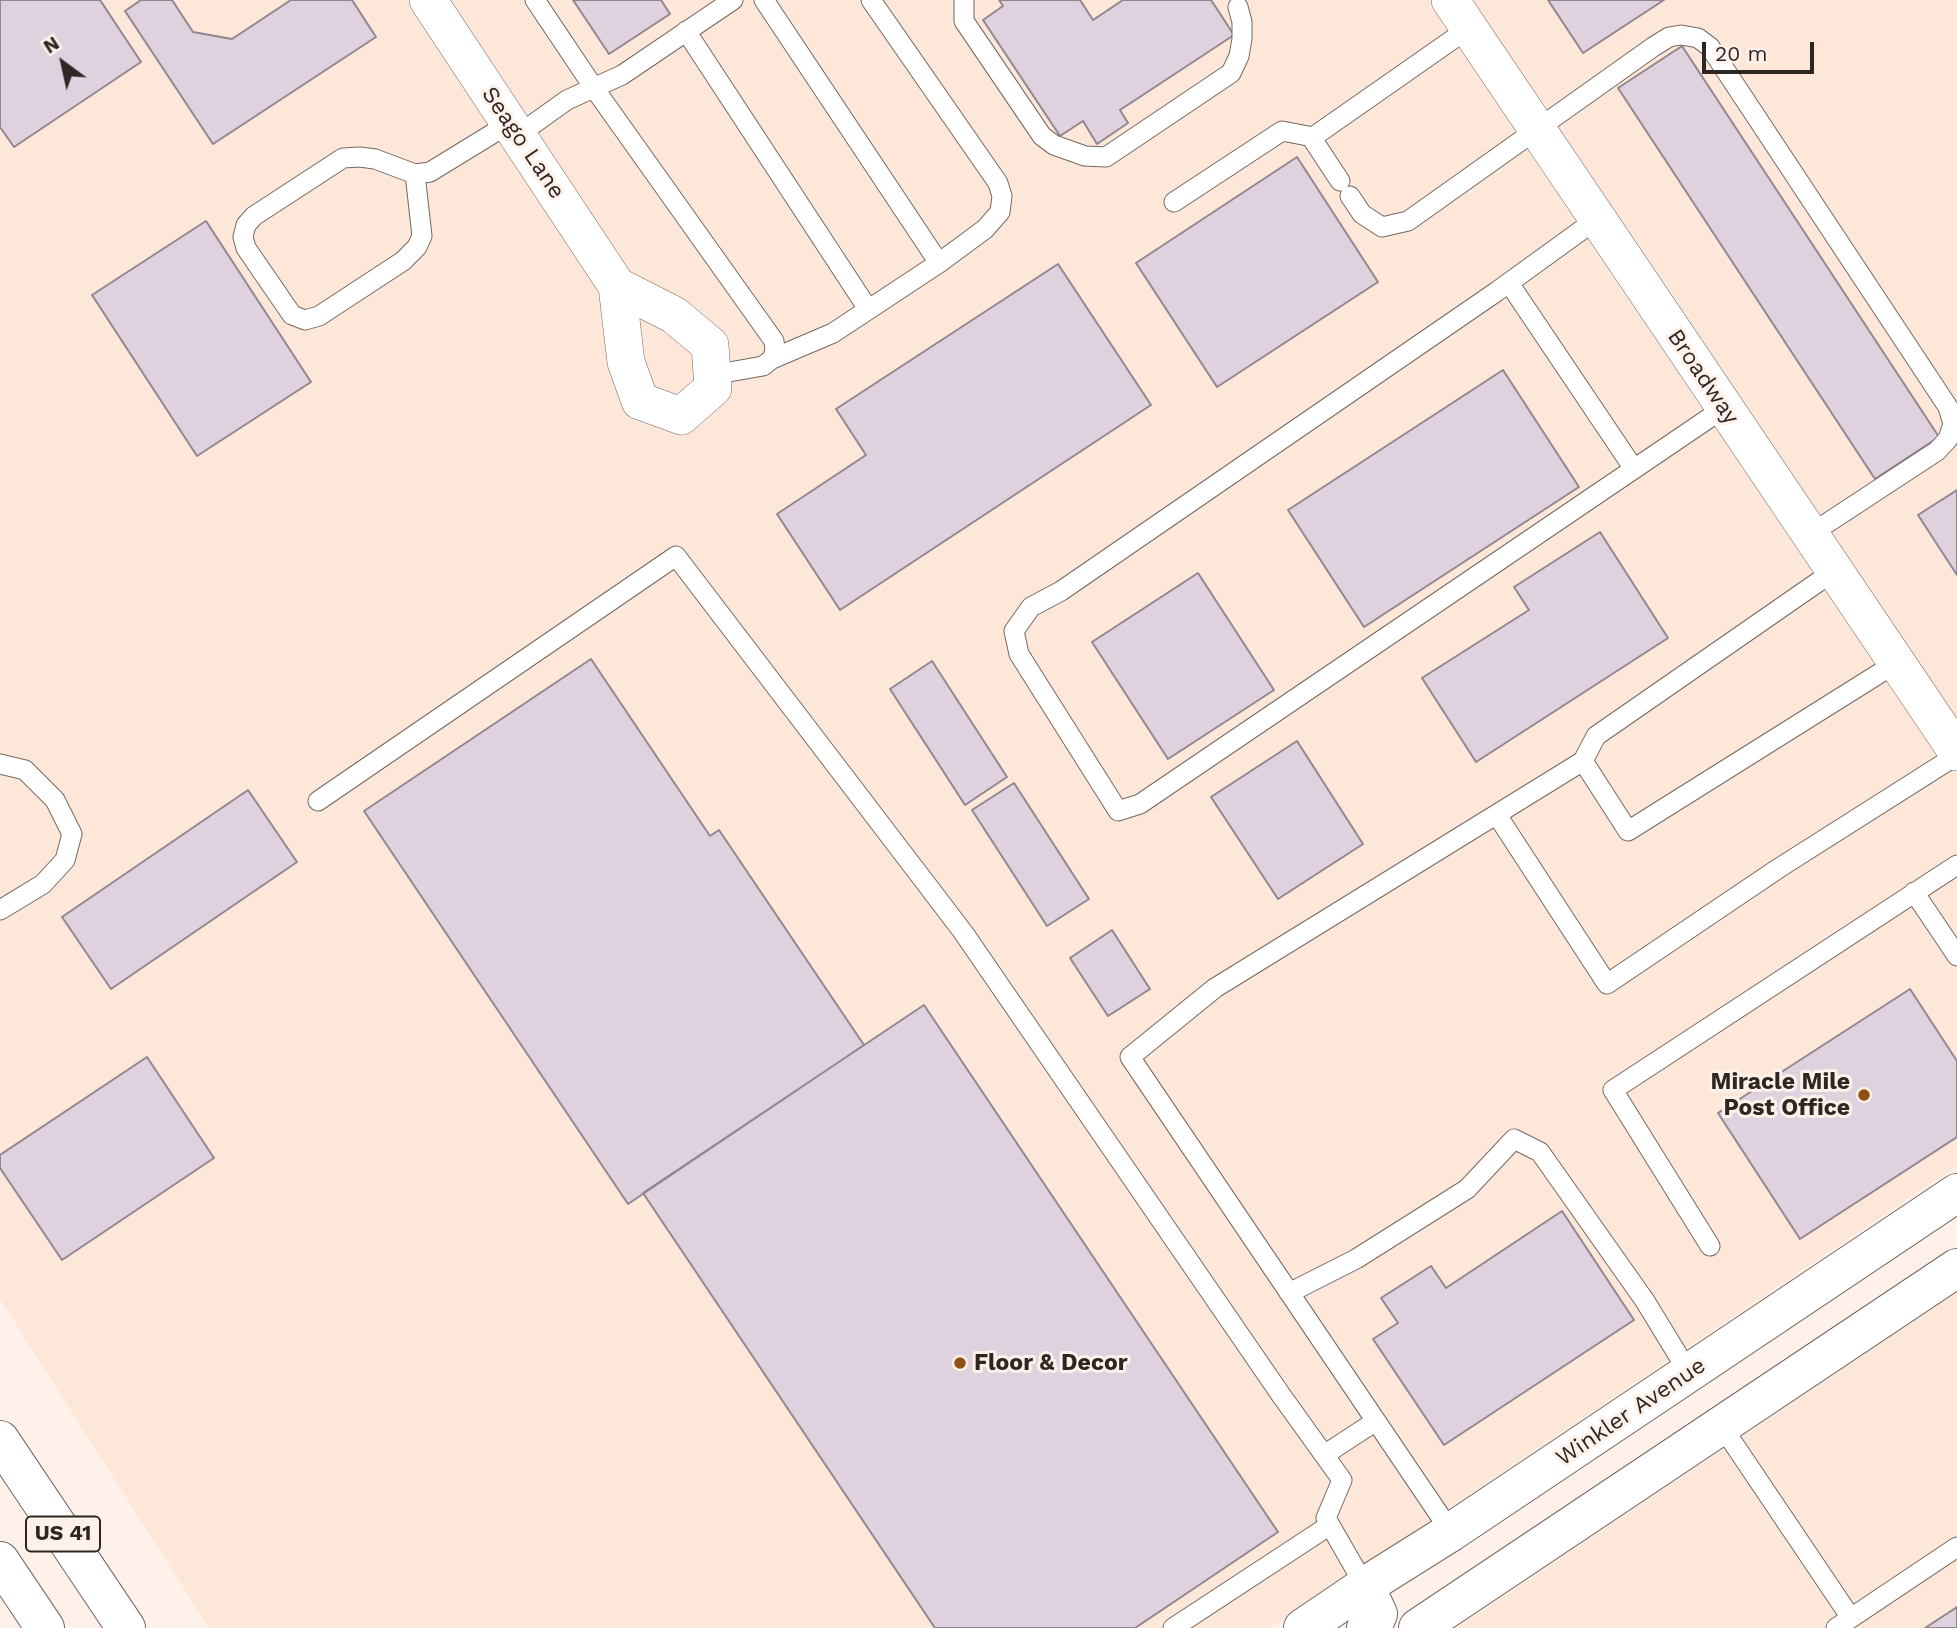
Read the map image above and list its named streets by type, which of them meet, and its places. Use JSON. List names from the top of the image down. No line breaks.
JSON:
{"streets":{"street":["Seago Lane","Broadway","Winkler Avenue","US 41"]},"places":["Miracle Mile Post Office","Floor & Decor"],"scale_bar":"20 m","north":"top left"}
